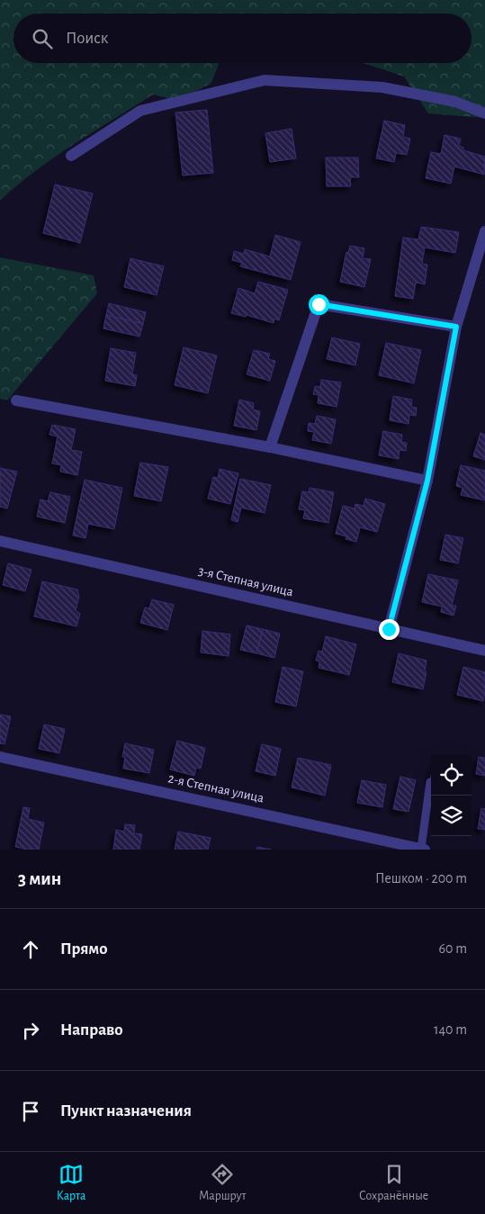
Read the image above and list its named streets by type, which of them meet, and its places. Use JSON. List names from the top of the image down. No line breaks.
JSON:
{"streets":{"street":["3-я Степная улица","2-я Степная улица"]},"page":{"search":"Поиск","heading":["3 мин","Пешком · 200 m"],"list":[["Прямо","60 m"],["Направо","140 m"],"Пункт назначения"],"nav":["Карта","Маршрут","Сохранённые"]}}
